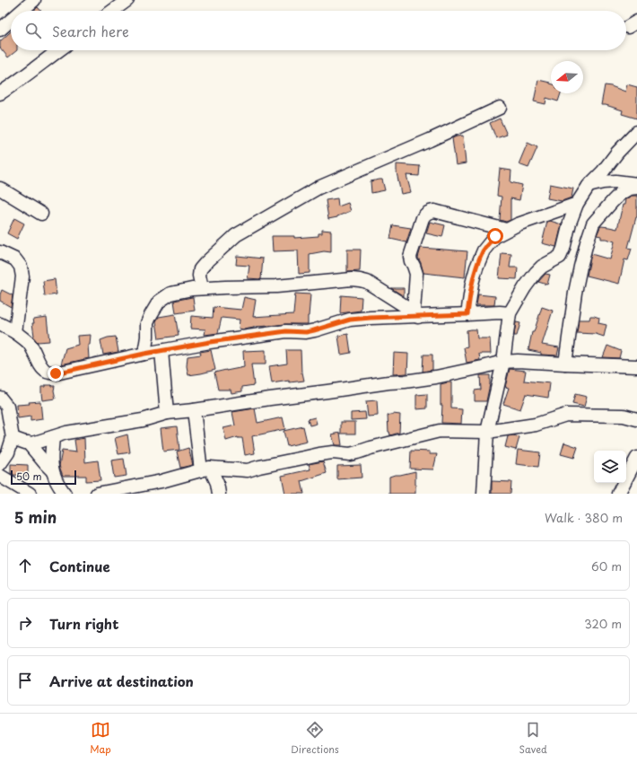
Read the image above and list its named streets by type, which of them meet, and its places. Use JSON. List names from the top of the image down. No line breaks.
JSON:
{"scale_bar":"50 m","north":"left","page":{"search":"Search here","scale":"50 m","heading":["5 min","Walk · 380 m"],"list":[["Continue","60 m"],["Turn right","320 m"],"Arrive at destination"],"nav":["Map","Directions","Saved"]}}
